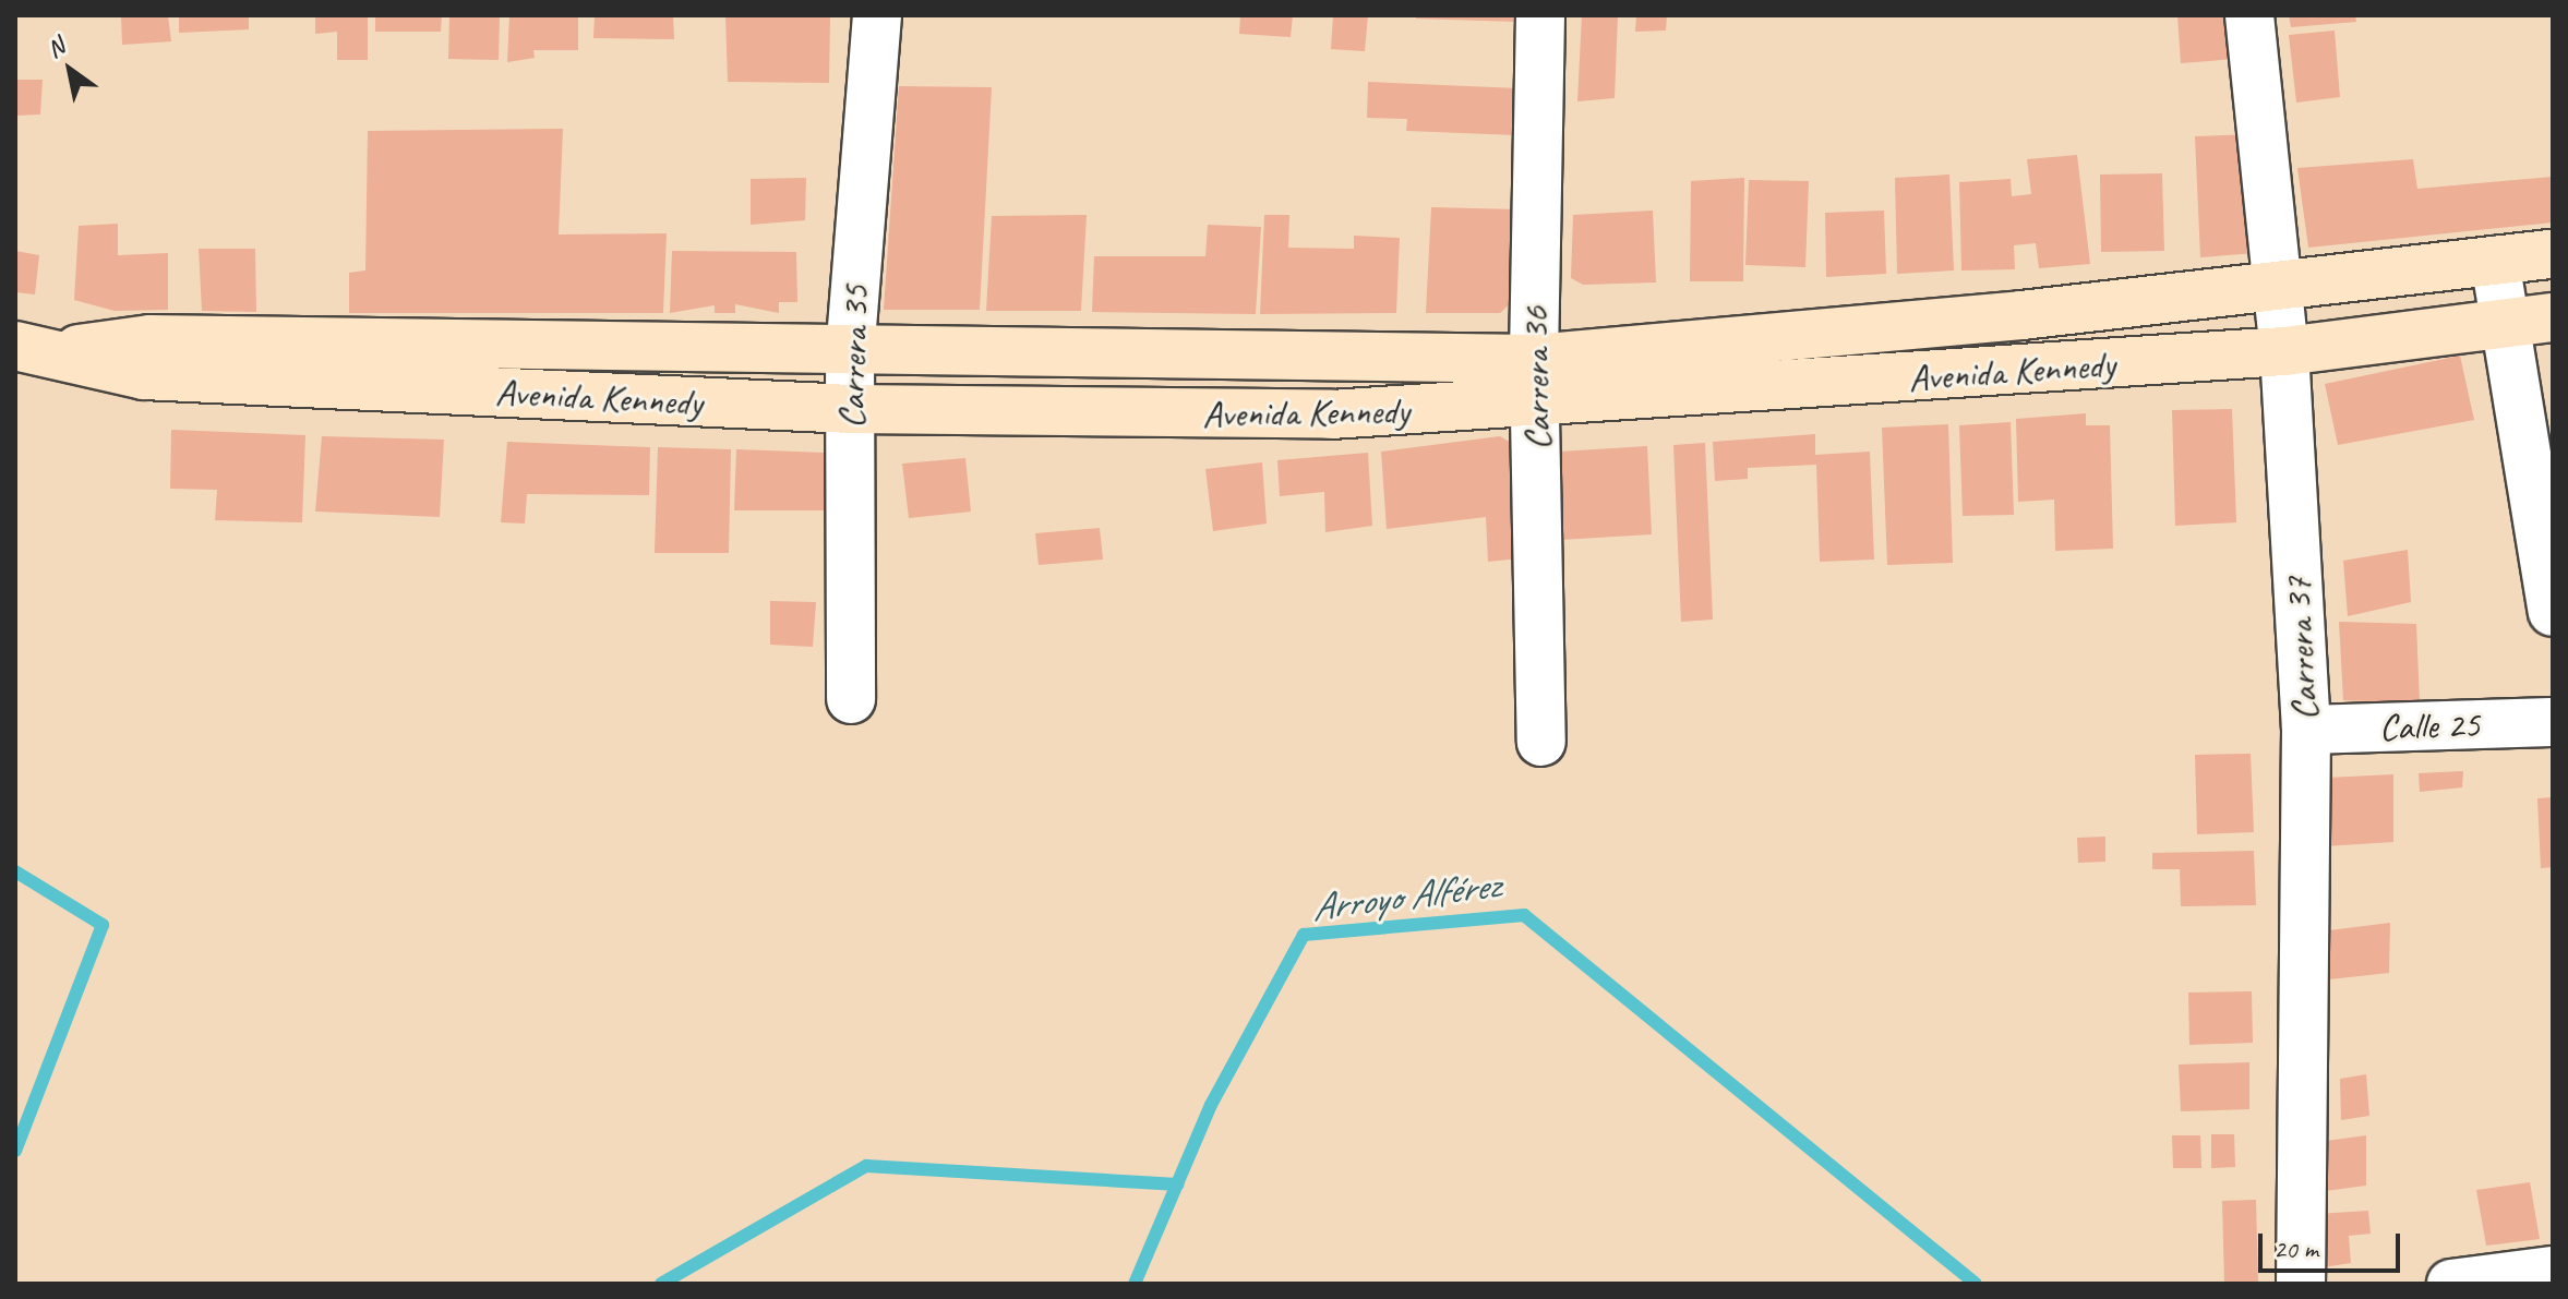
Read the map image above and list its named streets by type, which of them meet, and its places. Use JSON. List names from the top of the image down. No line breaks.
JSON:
{"streets":{"main road":["Avenida Kennedy"],"street":["Carrera 35","Carrera 36","Carrera 37","Calle 25"]},"crossings":[["Carrera 35","Avenida Kennedy"],["Avenida Kennedy","Carrera 36"],["Avenida Kennedy","Carrera 37"],["Carrera 37","Calle 25"]],"water":["Arroyo Alférez"],"scale_bar":"20 m","north":"top left"}
